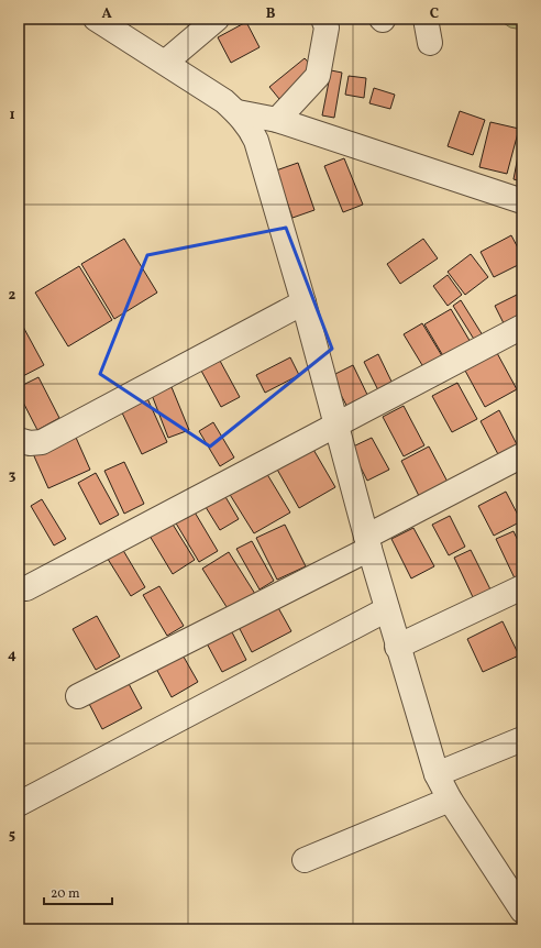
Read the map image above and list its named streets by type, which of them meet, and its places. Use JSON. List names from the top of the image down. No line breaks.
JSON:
{"scale_bar":"20 m","grid":{"columns":["A","B","C"],"rows":["1","2","3","4","5"]}}
